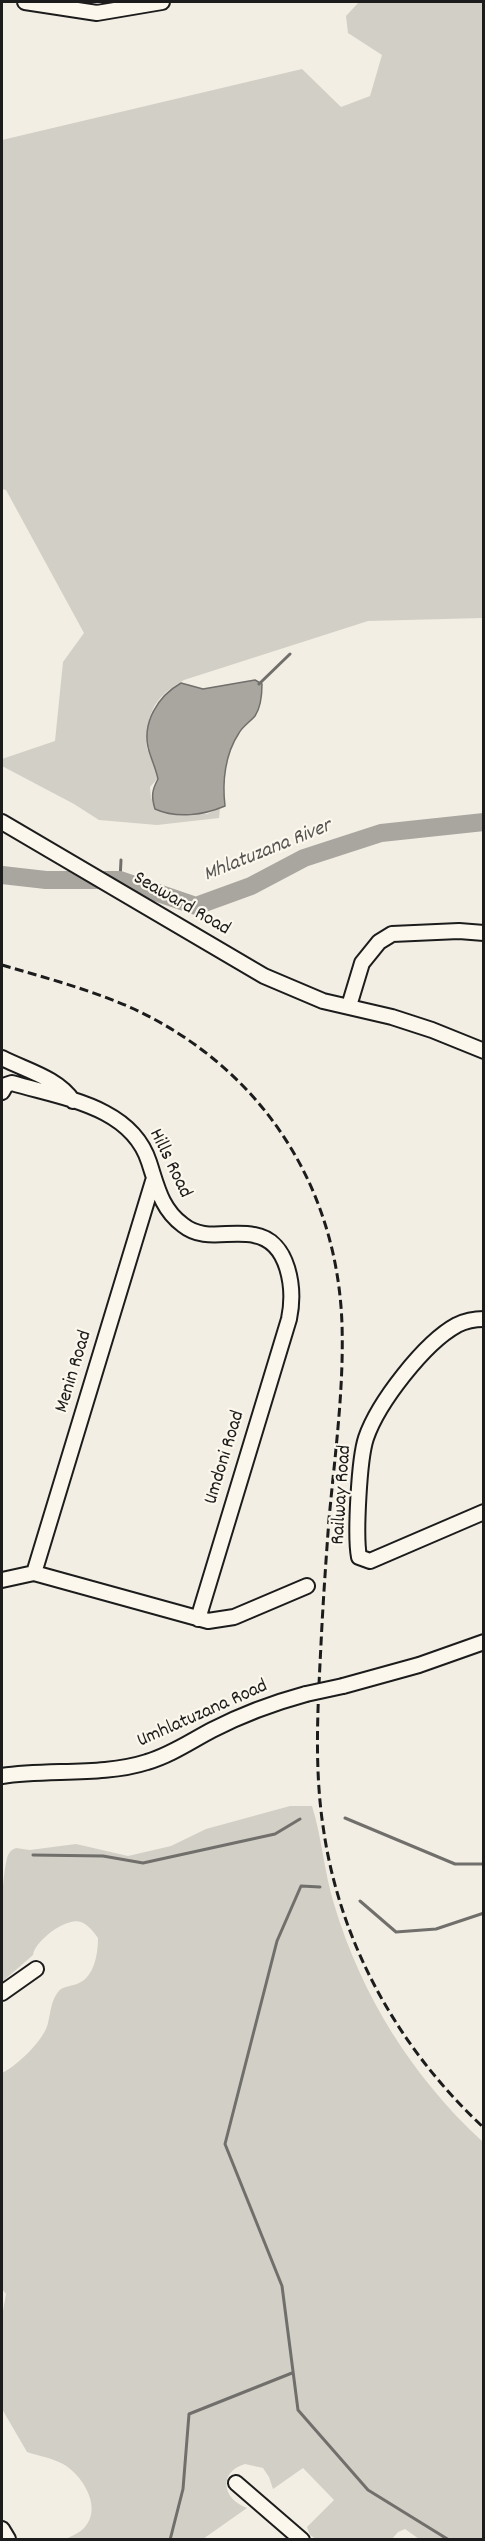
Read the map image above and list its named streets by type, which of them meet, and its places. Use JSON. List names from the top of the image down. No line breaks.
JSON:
{"streets":{"street":["Seaward Road","Hills Road","Menin Road","Umdoni Road","Railway Road","Umhlatuzana Road"]},"crossings":[["Hills Road","Menin Road"],["Hills Road","Umdoni Road"]],"water":["Mhlatuzana River"]}
